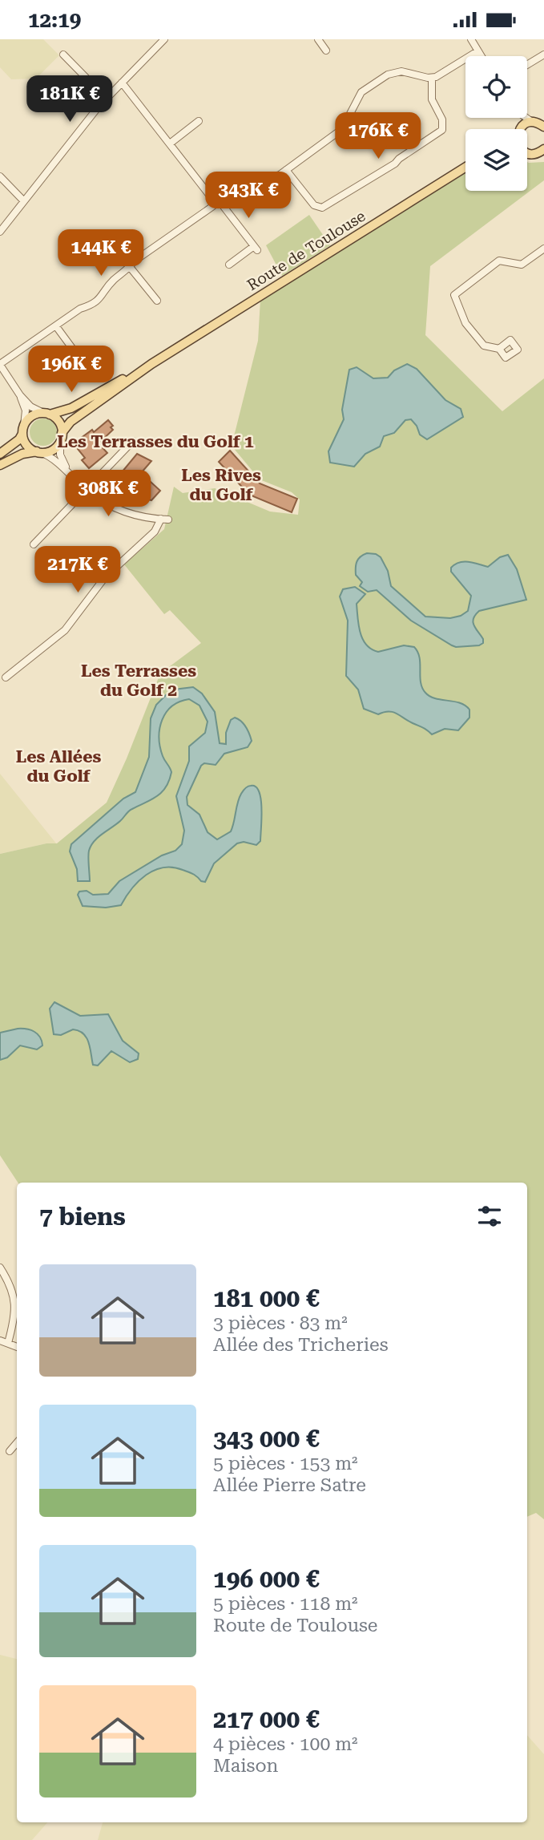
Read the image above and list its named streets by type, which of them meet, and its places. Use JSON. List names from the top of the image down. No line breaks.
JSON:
{"streets":{"main road":["Route de Toulouse"]},"districts":["Les Terrasses du Golf 1","Les Rives du Golf","Les Terrasses du Golf 2","Les Allées du Golf"],"page":{"status":"12:19","price":["181K €","176K €","343K €","144K €","196K €","308K €","217K €"],"heading":"7 biens","list":[{"name":"181 000 €","note":"3 pièces · 83 m² · Allée des Tricheries"},{"name":"343 000 €","note":"5 pièces · 153 m² · Allée Pierre Satre"},{"name":"196 000 €","note":"5 pièces · 118 m² · Route de Toulouse"},{"name":"217 000 €","note":"4 pièces · 100 m² · Maison"}]}}
